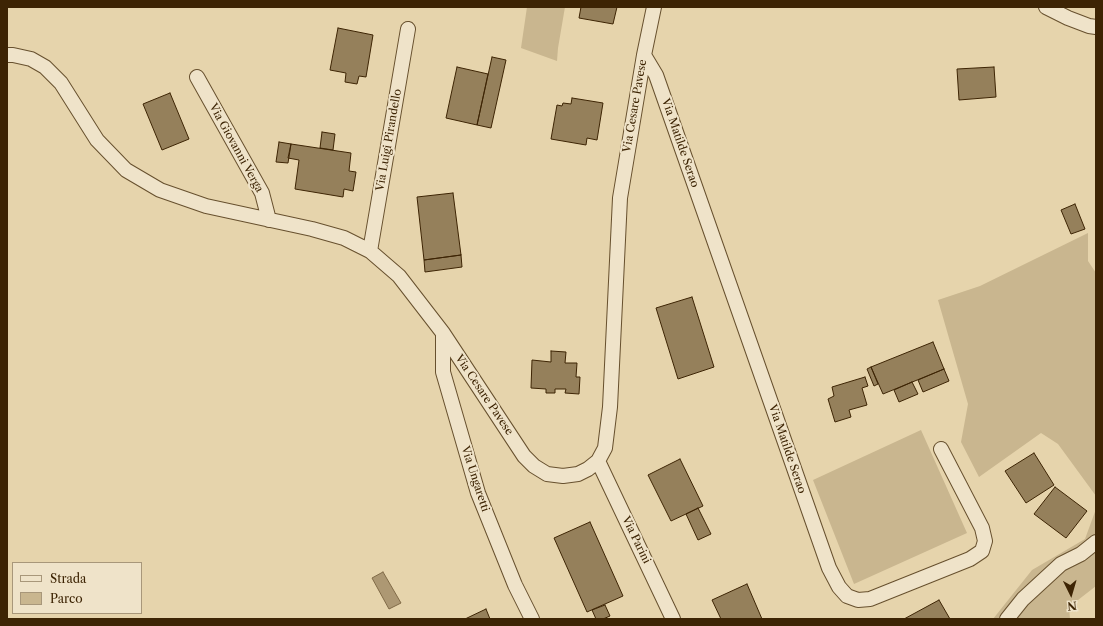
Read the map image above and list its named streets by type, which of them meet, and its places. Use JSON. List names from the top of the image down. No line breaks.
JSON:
{"streets":{"street":["Via Cesare Pavese","Via Luigi Pirandello","Via Matilde Serao","Via Giovanni Verga","Via Ungaretti","Via Parini"]},"crossings":[["Via Cesare Pavese","Via Luigi Pirandello"],["Via Cesare Pavese","Via Matilde Serao"],["Via Cesare Pavese","Via Giovanni Verga"],["Via Cesare Pavese","Via Ungaretti"],["Via Cesare Pavese","Via Parini"]],"legend":["Strada","Parco"],"north":"bottom"}
